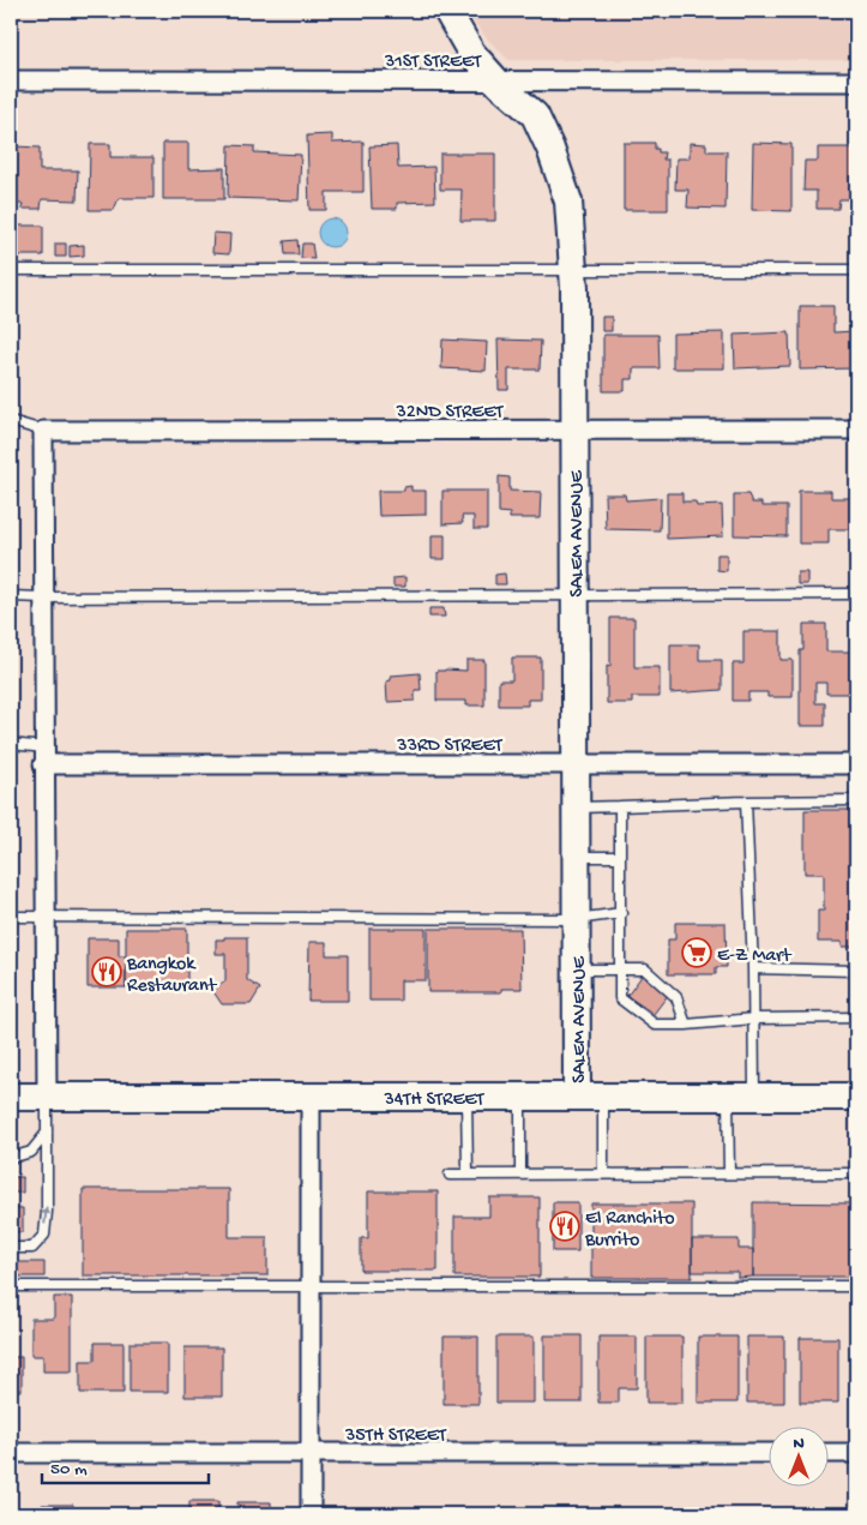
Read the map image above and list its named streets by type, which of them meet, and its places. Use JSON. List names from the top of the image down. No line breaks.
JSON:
{"streets":{"street":["31ST STREET","32ND STREET","SALEM AVENUE","33RD STREET","34TH STREET","35TH STREET"]},"crossings":[["31ST STREET","SALEM AVENUE"],["32ND STREET","SALEM AVENUE"],["SALEM AVENUE","33RD STREET"],["SALEM AVENUE","34TH STREET"]],"places":{"supermarket":["E-Z Mart"],"restaurant":["Bangkok Restaurant","El Ranchito Burrito"]},"scale_bar":"50 m","north":"top"}
